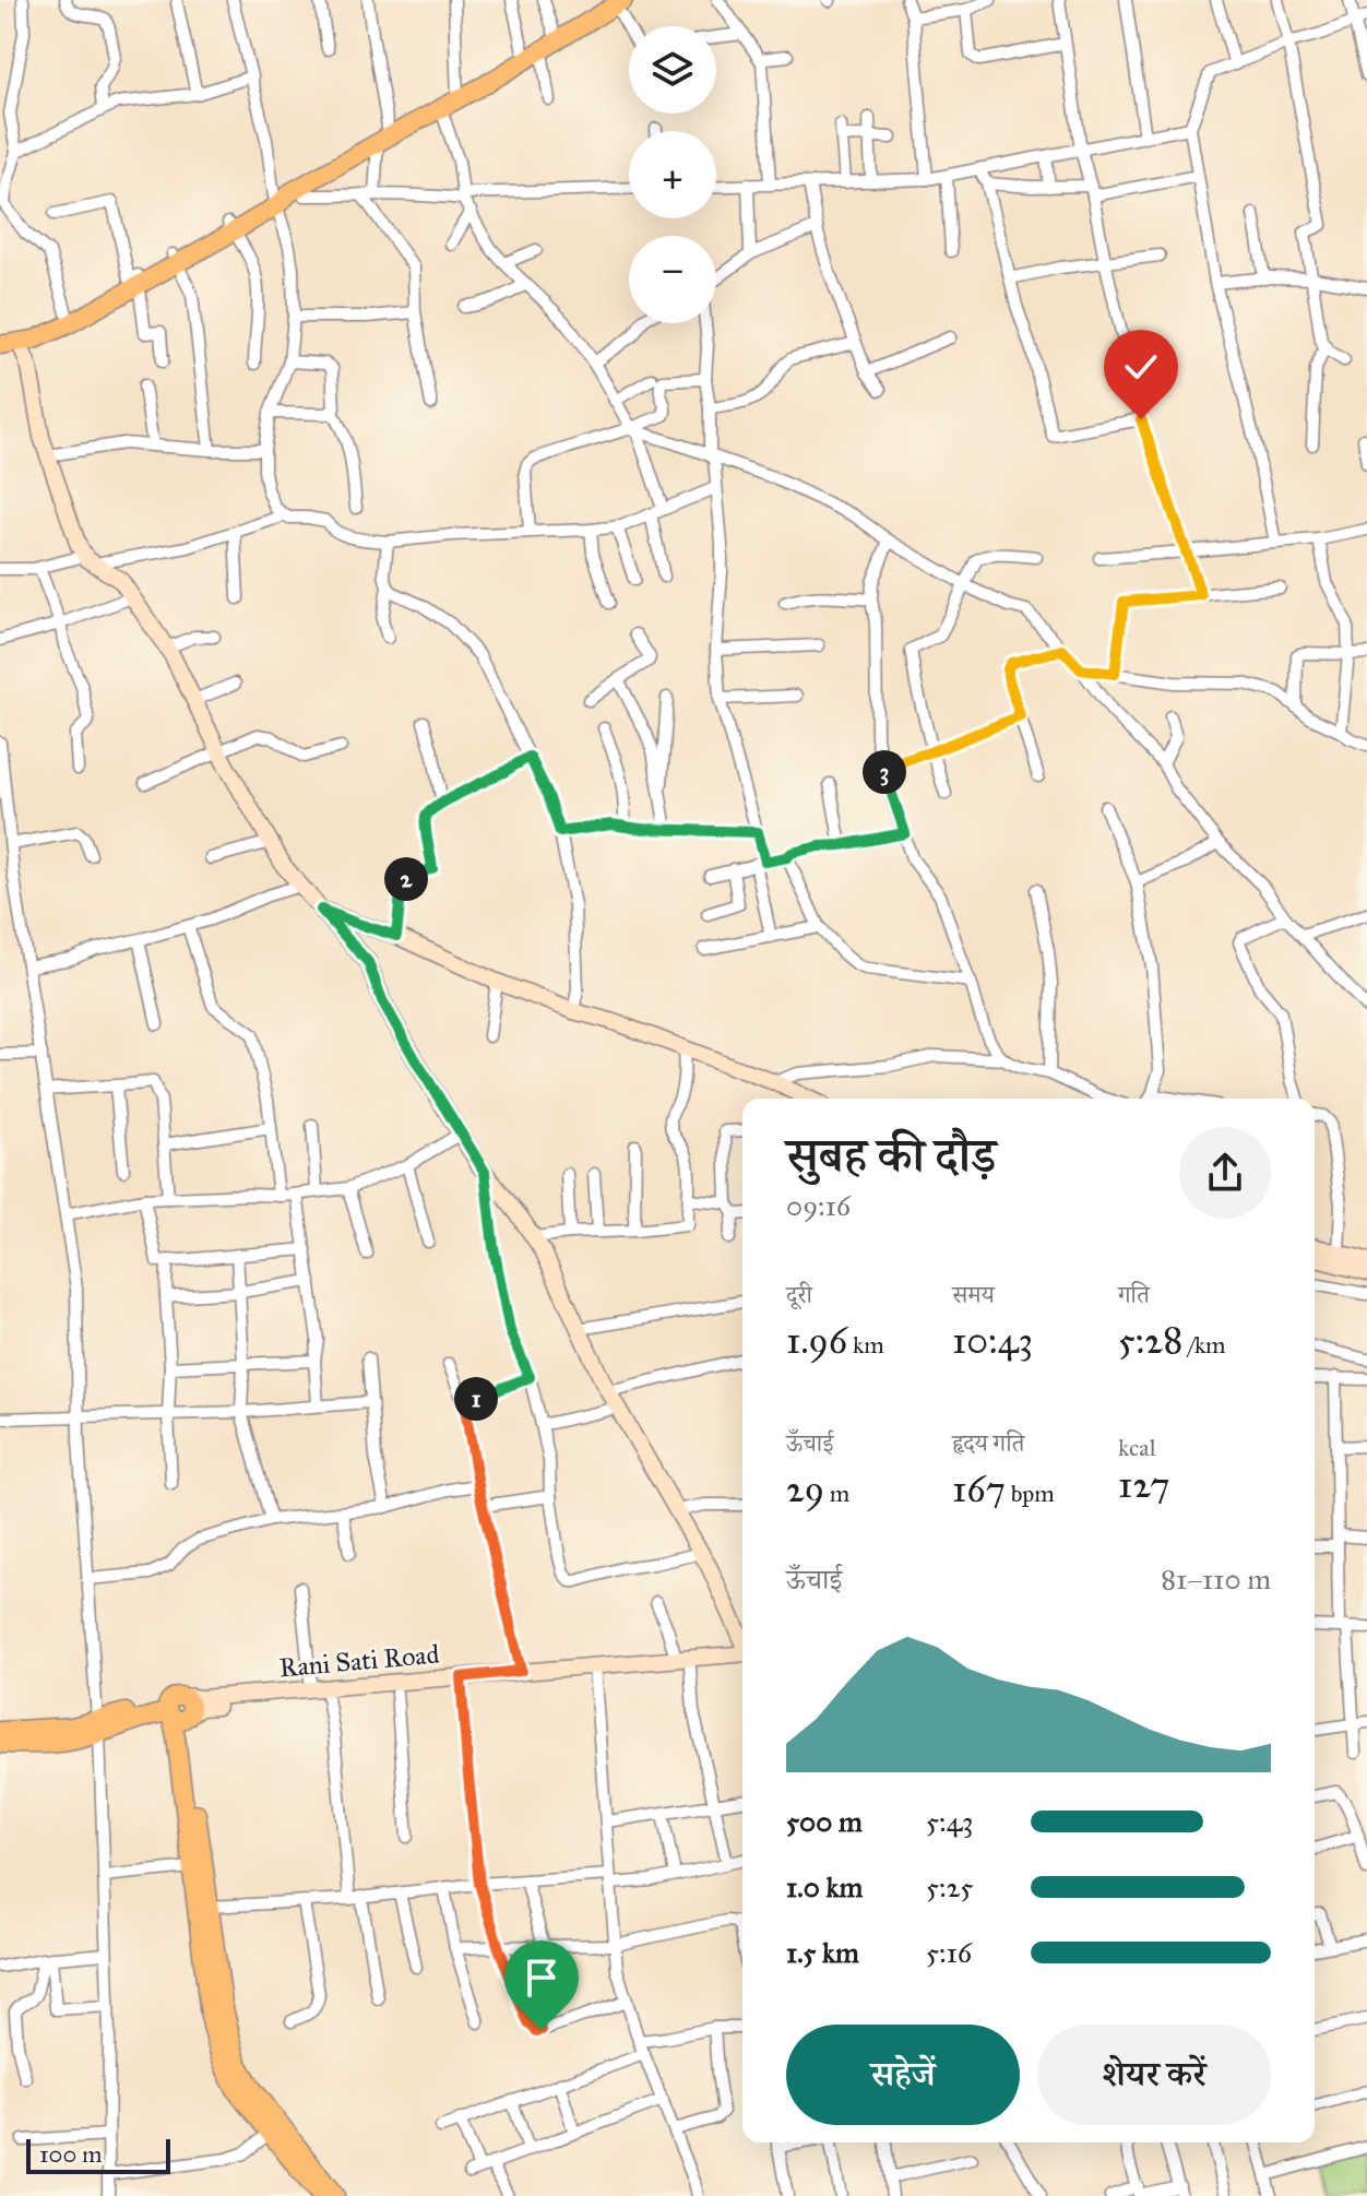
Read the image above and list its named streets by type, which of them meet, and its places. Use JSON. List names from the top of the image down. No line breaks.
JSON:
{"streets":{"street":["Rani Sati Road"]},"scale_bar":"100 m","page":{"map_buttons":["+","−"],"pins":["3","2","1"],"heading":["सुबह की दौड़","09:16"],"stats":[["दूरी","1.96 km"],["समय","10:43"],["गति","5:28 /km"],["ऊँचाई","29 m"],["हृदय गति","167 bpm"],["kcal","127"]],"chart":["ऊँचाई","81–110 m"],"list":[{"name":"500 m","note":"5:43"},{"name":"1.0 km","note":"5:25"},{"name":"1.5 km","note":"5:16"}],"buttons":["सहेजें","शेयर करें"],"scale":"100 m"}}
